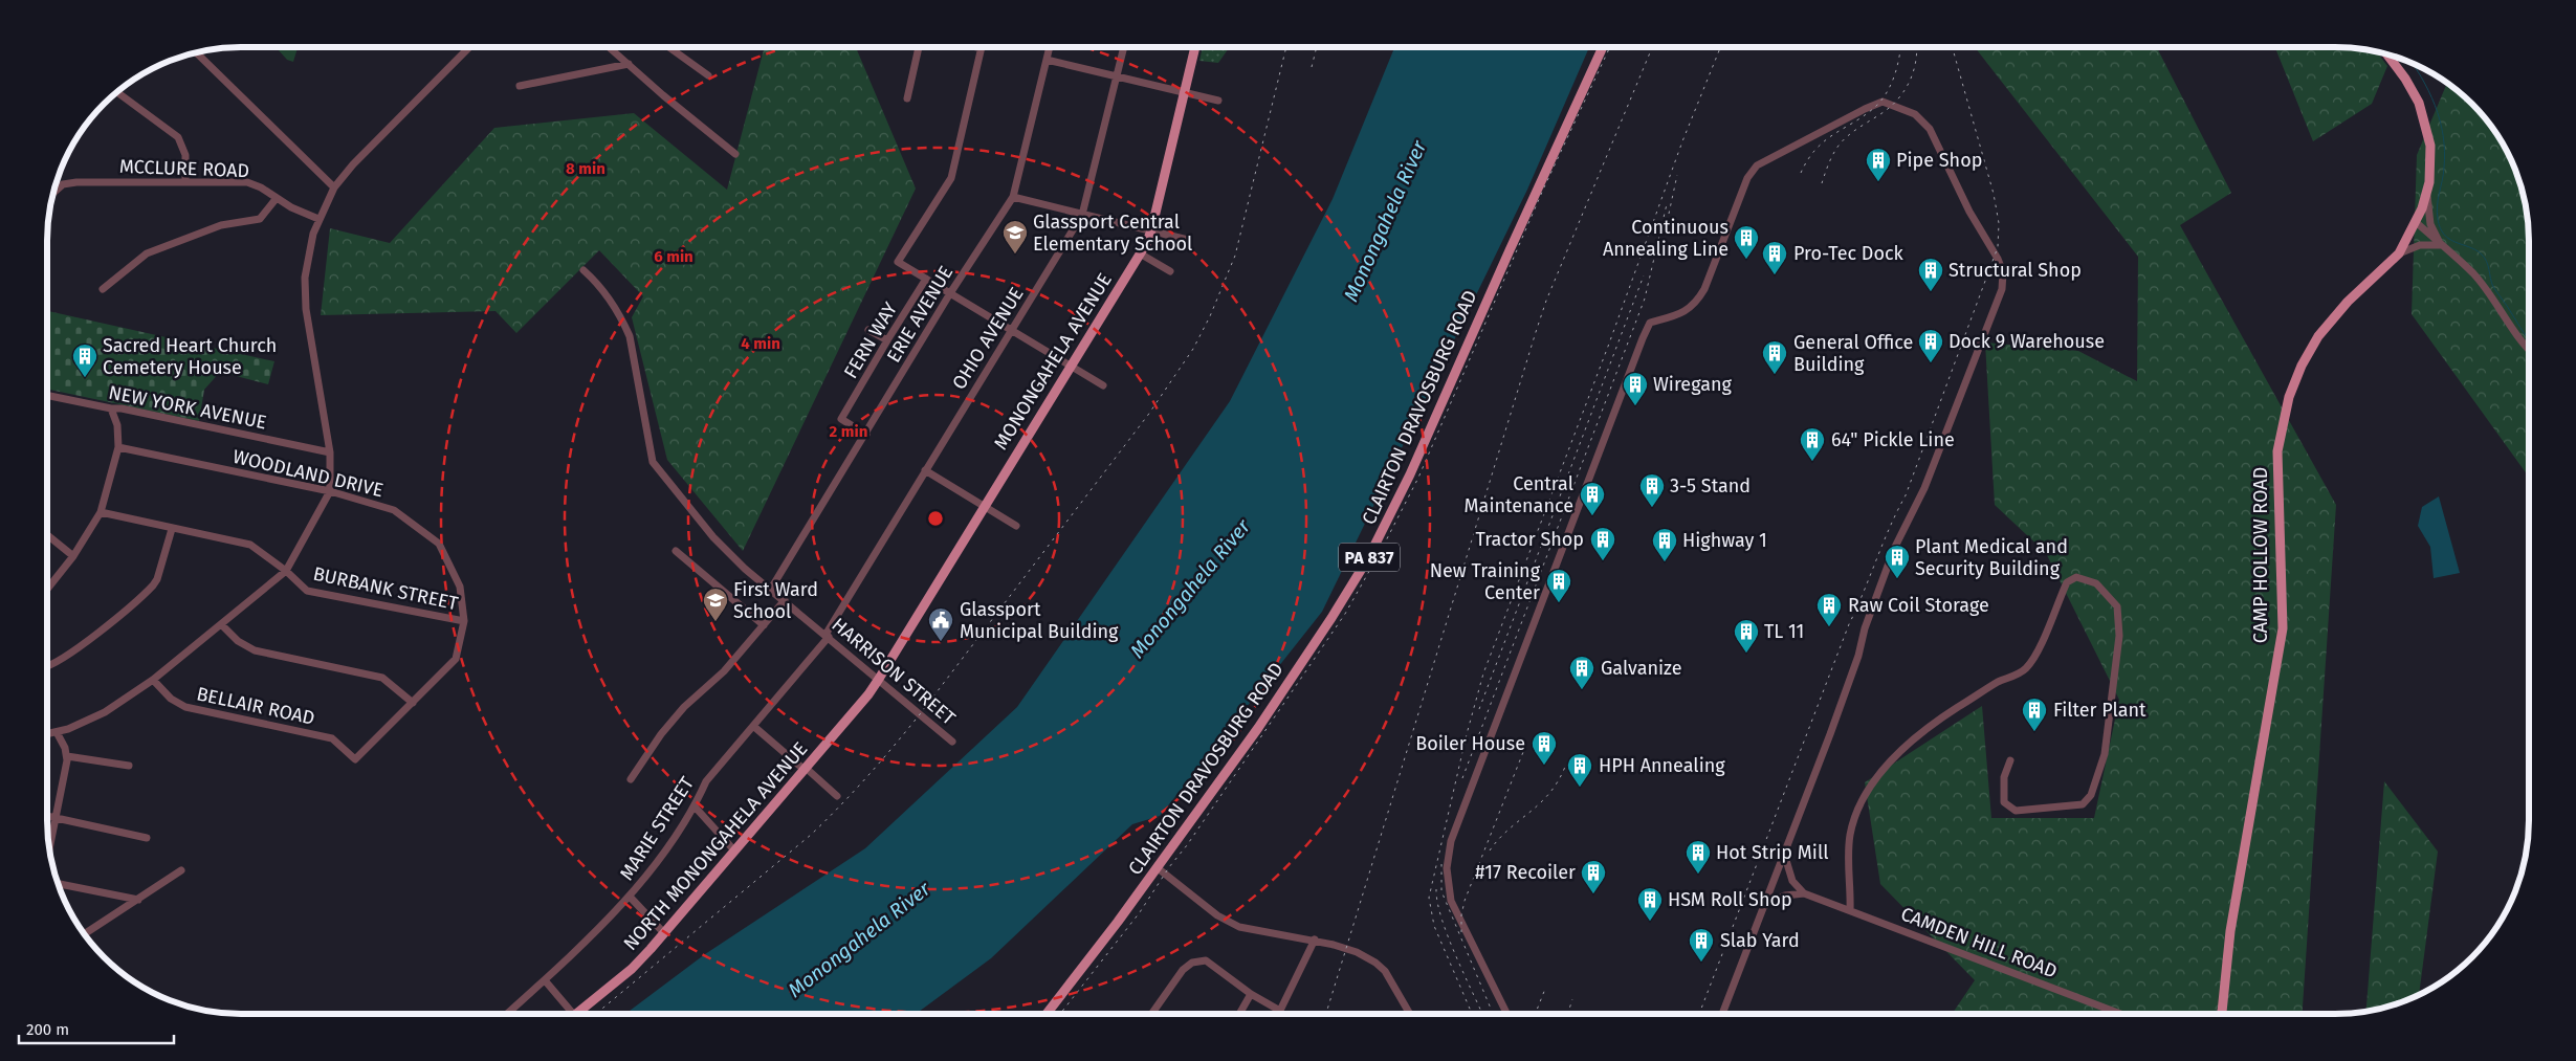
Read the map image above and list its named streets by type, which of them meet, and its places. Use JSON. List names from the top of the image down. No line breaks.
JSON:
{"streets":{"main road":["MONONGAHELA AVENUE","CLAIRTON DRAVOSBURG ROAD","CAMP HOLLOW ROAD","PA 837","NORTH MONONGAHELA AVENUE"],"street":["MCCLURE ROAD","ERIE AVENUE","OHIO AVENUE","FERN WAY","NEW YORK AVENUE","WOODLAND DRIVE","BURBANK STREET","HARRISON STREET","BELLAIR ROAD","MARIE STREET","CAMDEN HILL ROAD"]},"crossings":[["ERIE AVENUE","FERN WAY"],["ERIE AVENUE","HARRISON STREET"],["OHIO AVENUE","HARRISON STREET"],["OHIO AVENUE","MARIE STREET"],["MONONGAHELA AVENUE","HARRISON STREET"],["MONONGAHELA AVENUE","NORTH MONONGAHELA AVENUE"],["WOODLAND DRIVE","BURBANK STREET"],["WOODLAND DRIVE","BELLAIR ROAD"],["HARRISON STREET","MARIE STREET"],["HARRISON STREET","NORTH MONONGAHELA AVENUE"]],"water":["Monongahela River"],"places":{"building":["Pipe Shop","Continuous Annealing Line","Pro-Tec Dock","Structural Shop","Dock 9 Warehouse","General Office Building","Sacred Heart Church Cemetery House","Wiregang","64\" Pickle Line","3-5 Stand","Central Maintenance","Tractor Shop","Highway 1","Plant Medical and Security Building","New Training Center","Raw Coil Storage","TL 11","Galvanize","Filter Plant","Boiler House","HPH Annealing","Hot Strip Mill","#17 Recoiler","HSM Roll Shop","Slab Yard"],"school or university":["Glassport Central Elementary School","First Ward School"],"public building":["Glassport Municipal Building"]},"scale_bar":"200 m","rings":["8 min","6 min","4 min","2 min"]}
